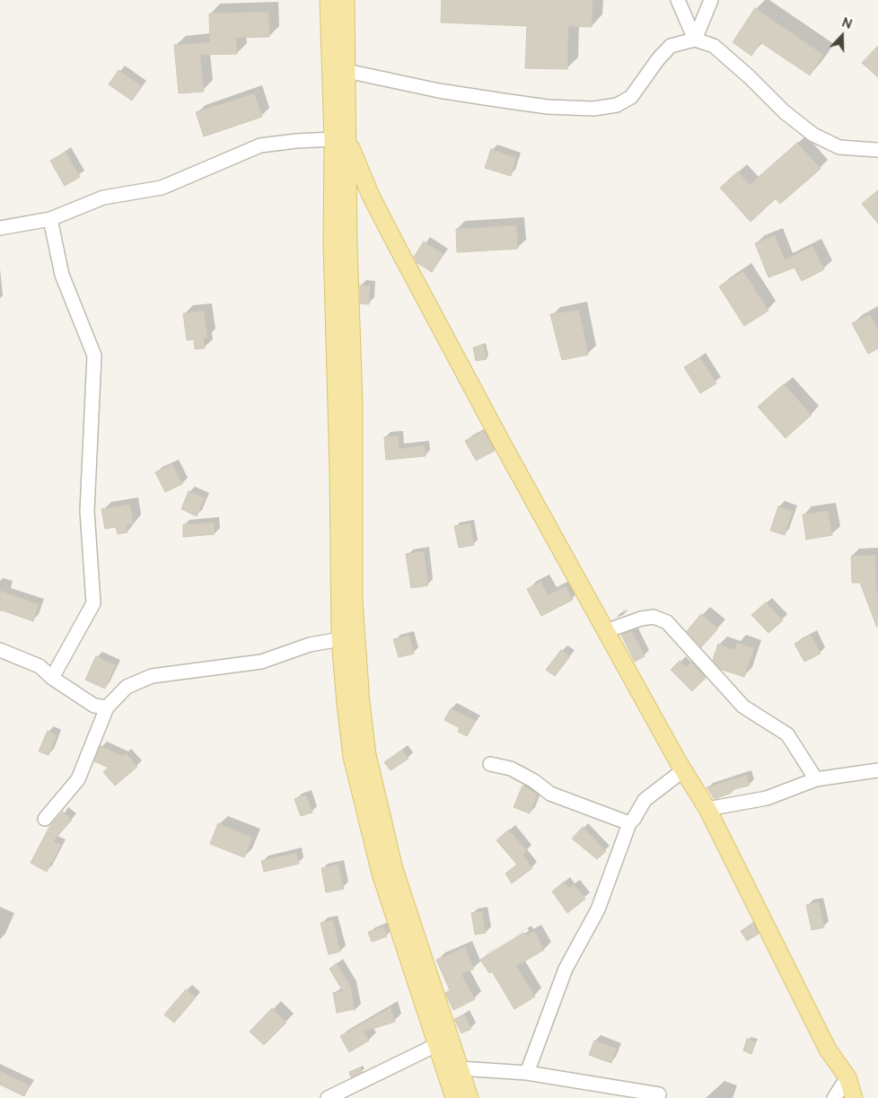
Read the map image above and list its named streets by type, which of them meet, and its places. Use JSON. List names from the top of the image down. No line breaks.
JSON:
{"north":"top"}
